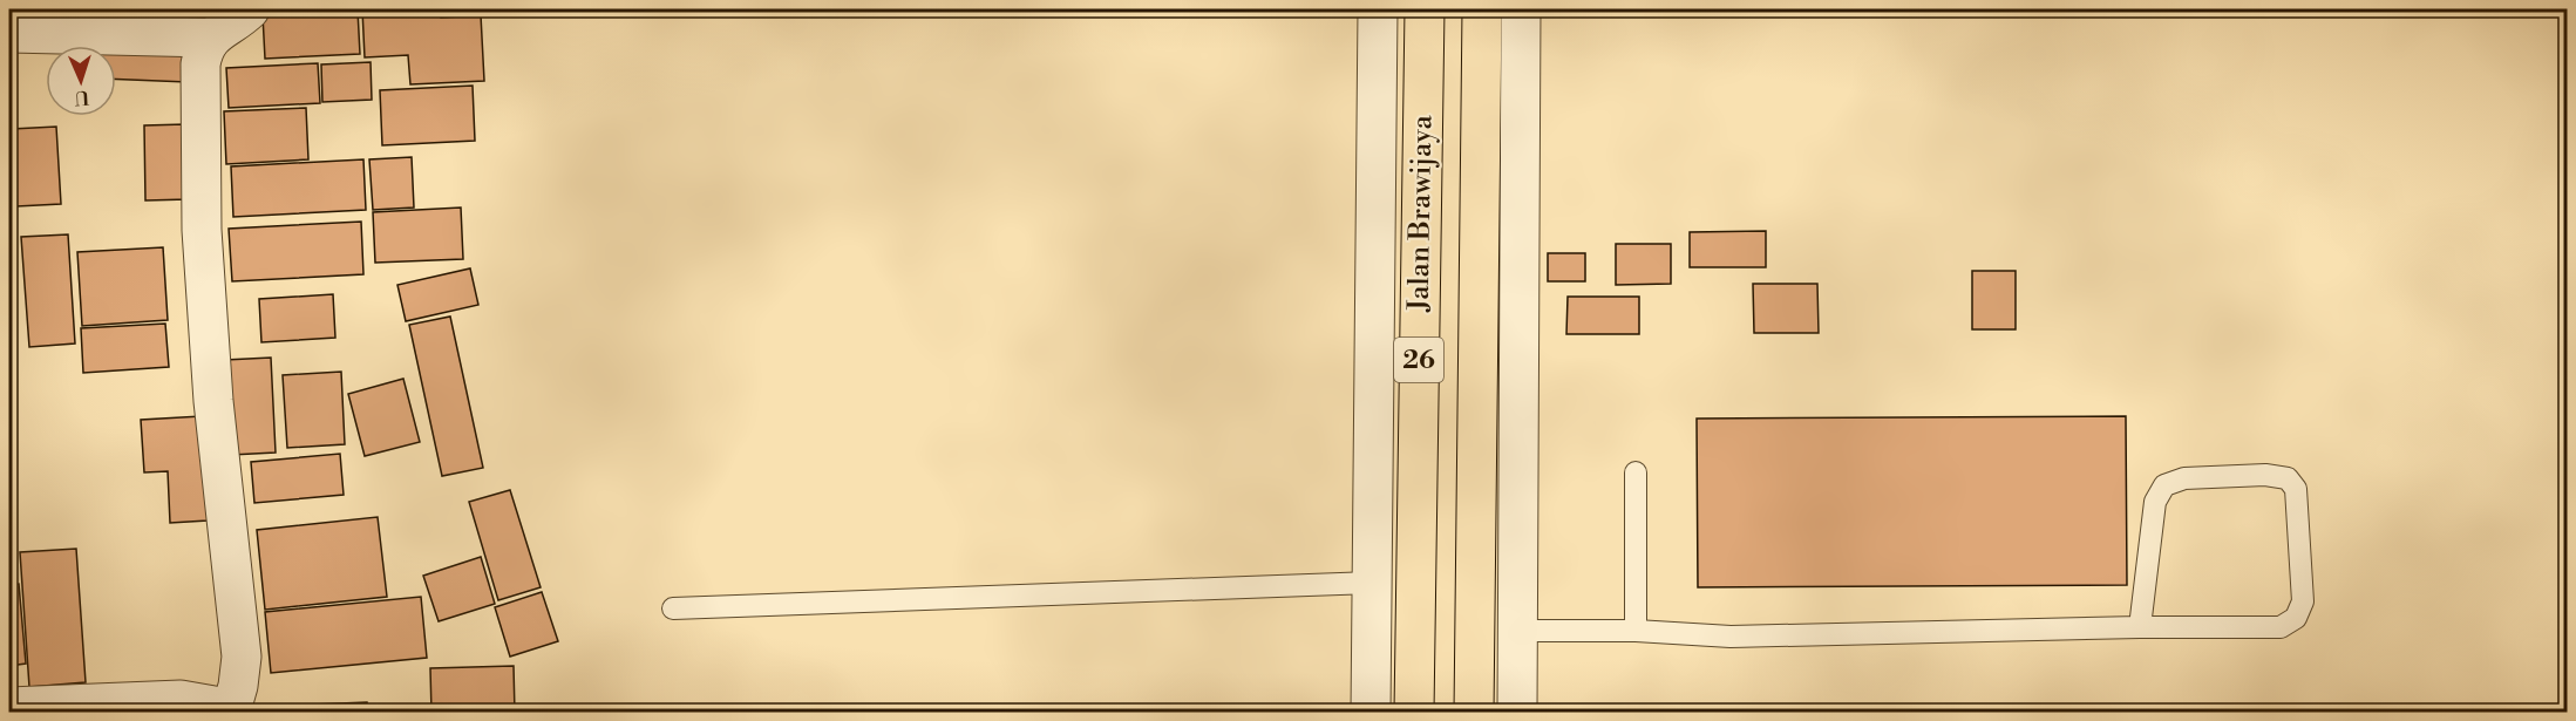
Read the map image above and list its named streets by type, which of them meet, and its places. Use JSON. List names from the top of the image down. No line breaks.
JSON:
{"streets":{"highway":["Jalan Brawijaya","26"]},"north":"bottom"}
